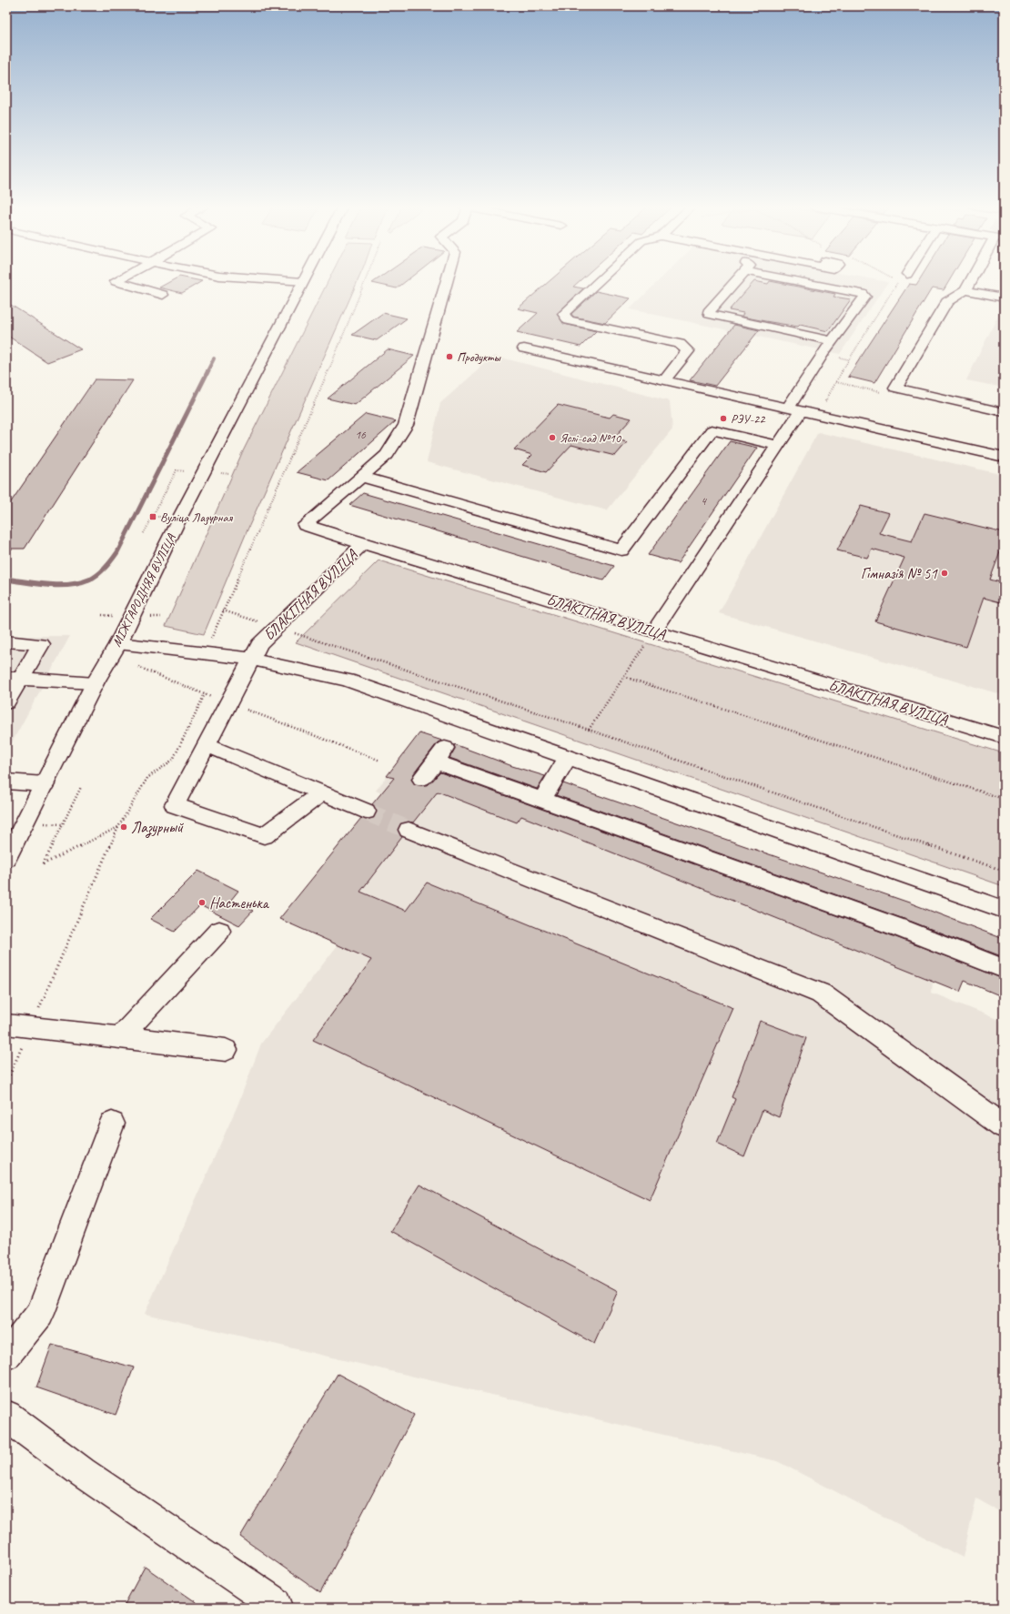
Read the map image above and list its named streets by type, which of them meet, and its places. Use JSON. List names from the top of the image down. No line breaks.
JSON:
{"streets":{"street":["МІЖГАРОДНЯЯ ВУЛІЦА","БЛАКІТНАЯ ВУЛІЦА"]},"crossings":[["МІЖГАРОДНЯЯ ВУЛІЦА","БЛАКІТНАЯ ВУЛІЦА"]],"places":{"other":["Продукты","РЭУ-22","Яслі-сад №10","Гімназія № 51","Лазурный","Настенька"],"transit":["Вуліца Лазурная"]},"house_numbers":["16","4"]}
